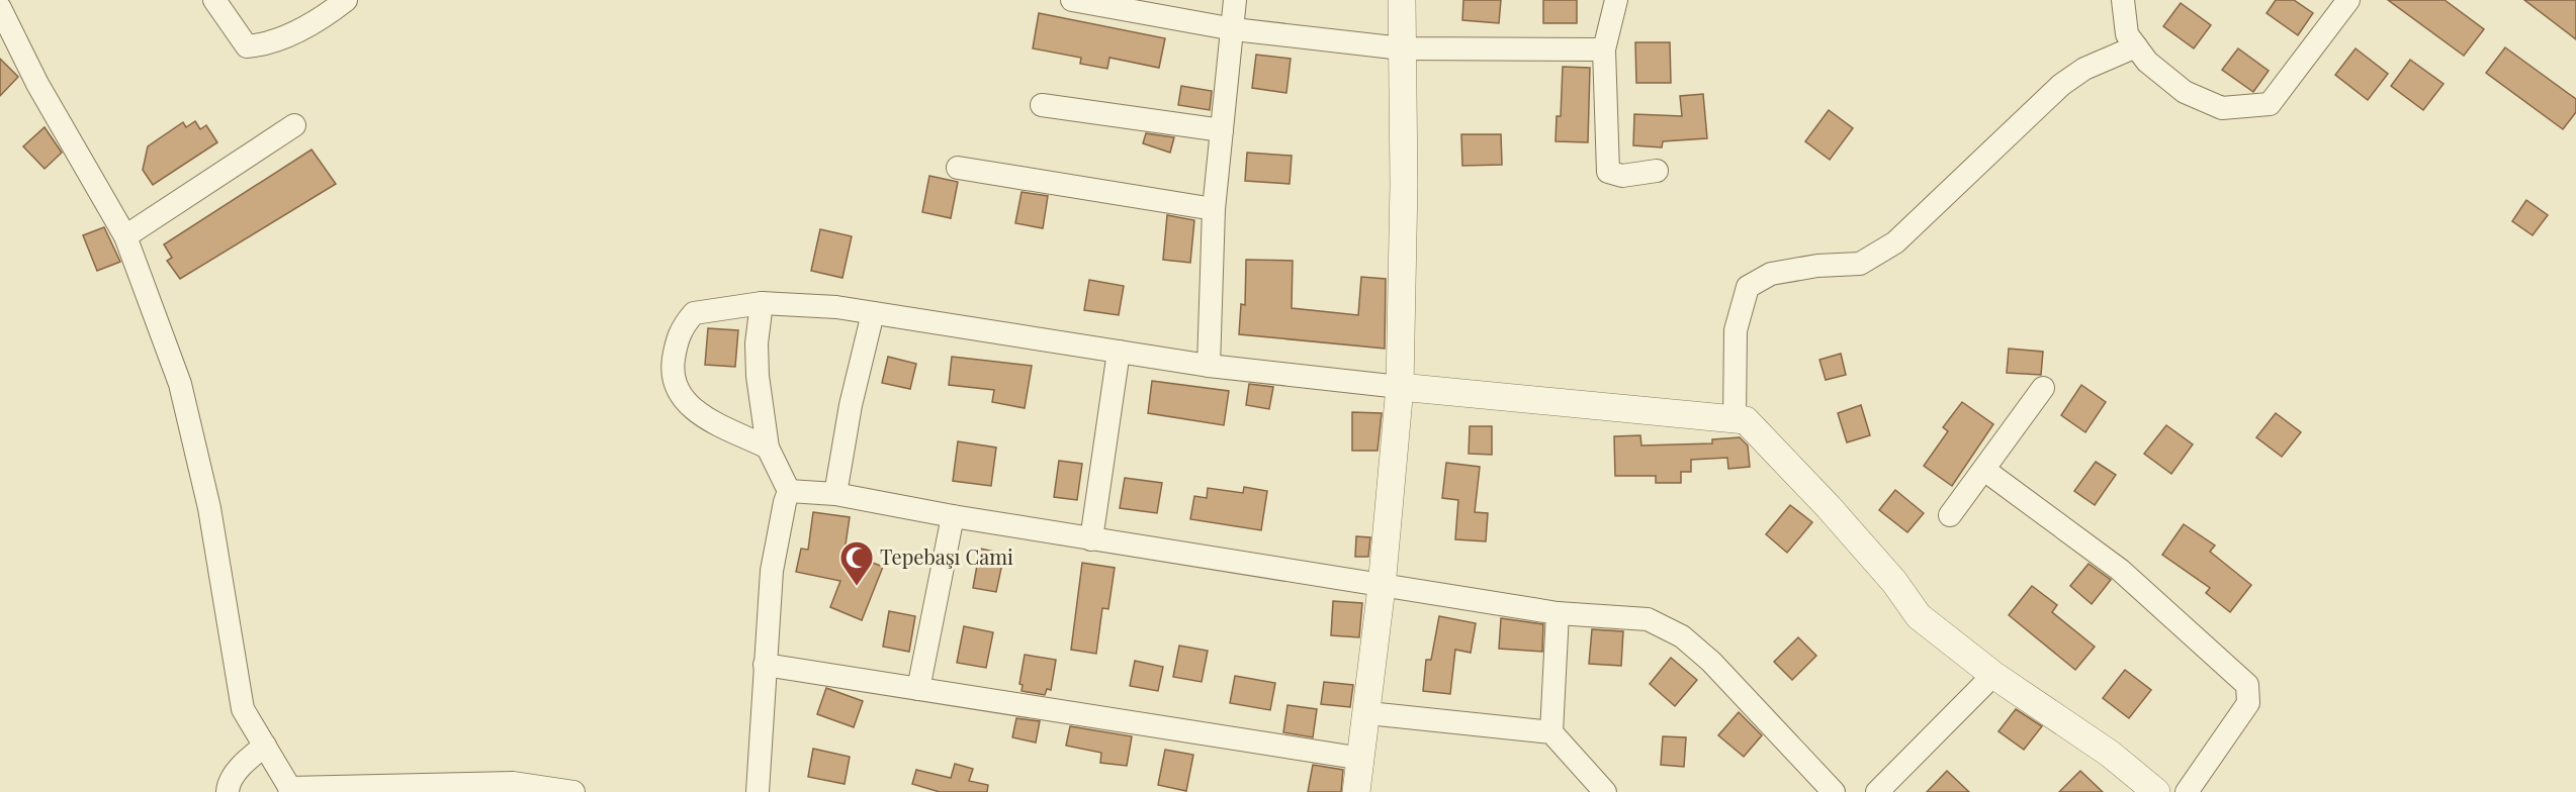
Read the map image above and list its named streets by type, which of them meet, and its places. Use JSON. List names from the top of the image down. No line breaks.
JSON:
{"places":{"mosque":["Tepebaşı Cami"]}}
